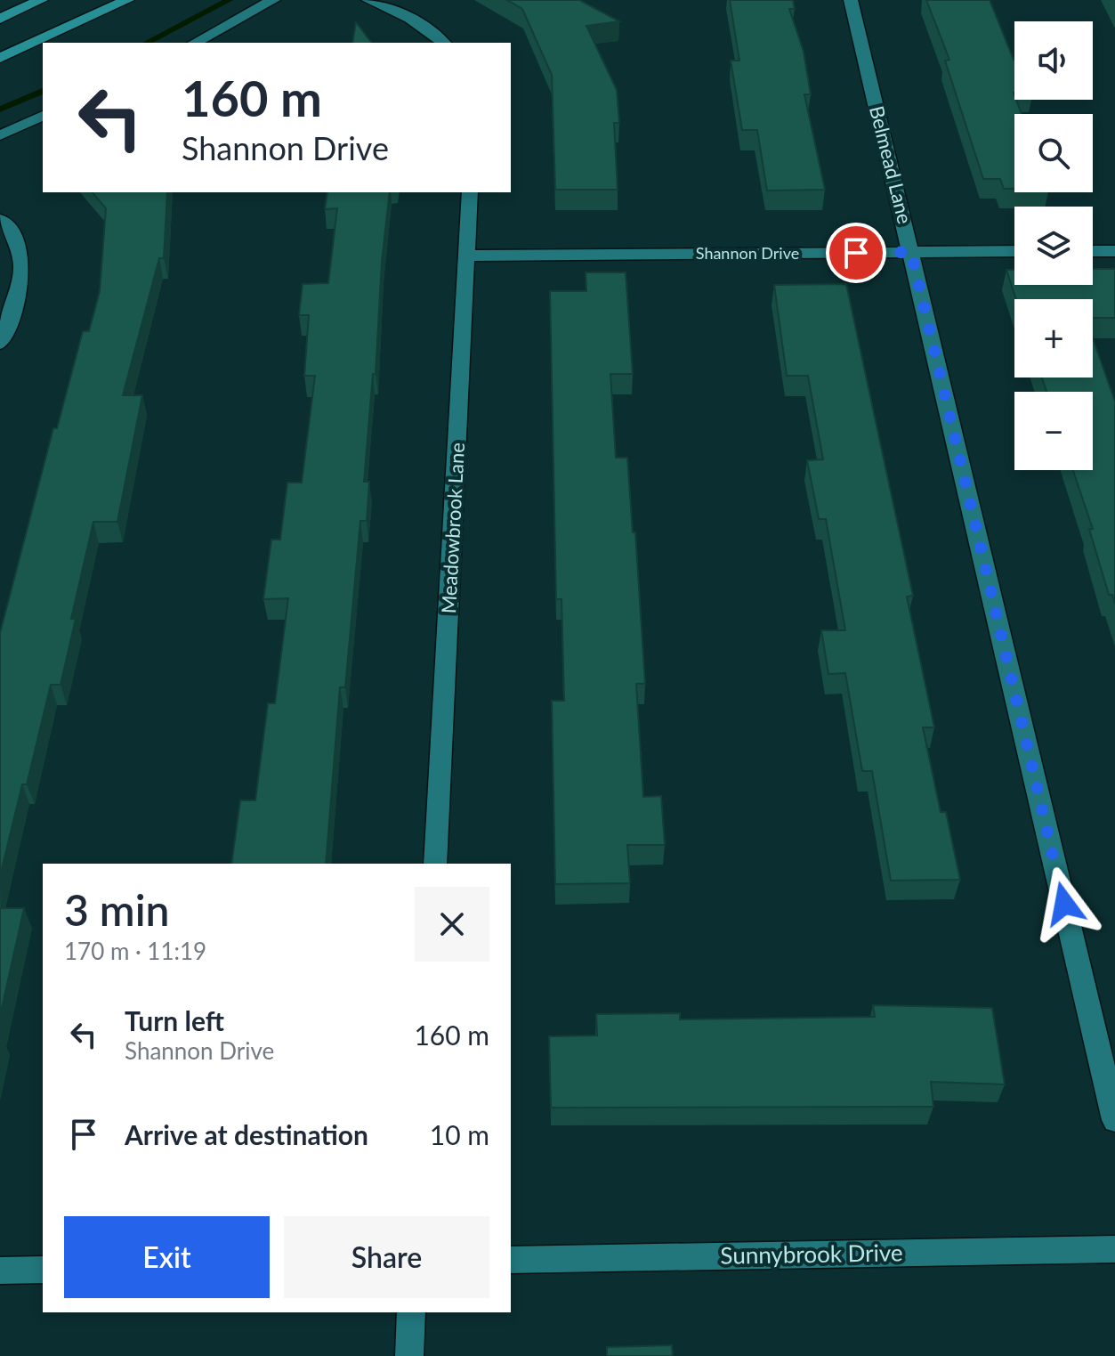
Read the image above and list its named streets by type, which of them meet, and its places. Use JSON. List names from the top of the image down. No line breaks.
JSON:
{"streets":{"street":["Belmead Lane","Shannon Drive","Meadowbrook Lane","Sunnybrook Drive"]},"crossings":[["Belmead Lane","Shannon Drive"],["Shannon Drive","Meadowbrook Lane"]],"page":{"map_buttons":["+","−"],"turn":["160 m","Shannon Drive"],"heading":["3 min","170 m · 11:19"],"list":[{"name":"Turn left","note":"Shannon Drive","value":"160 m"},{"name":"Arrive at destination","value":"10 m"}],"buttons":["Exit","Share"]}}
